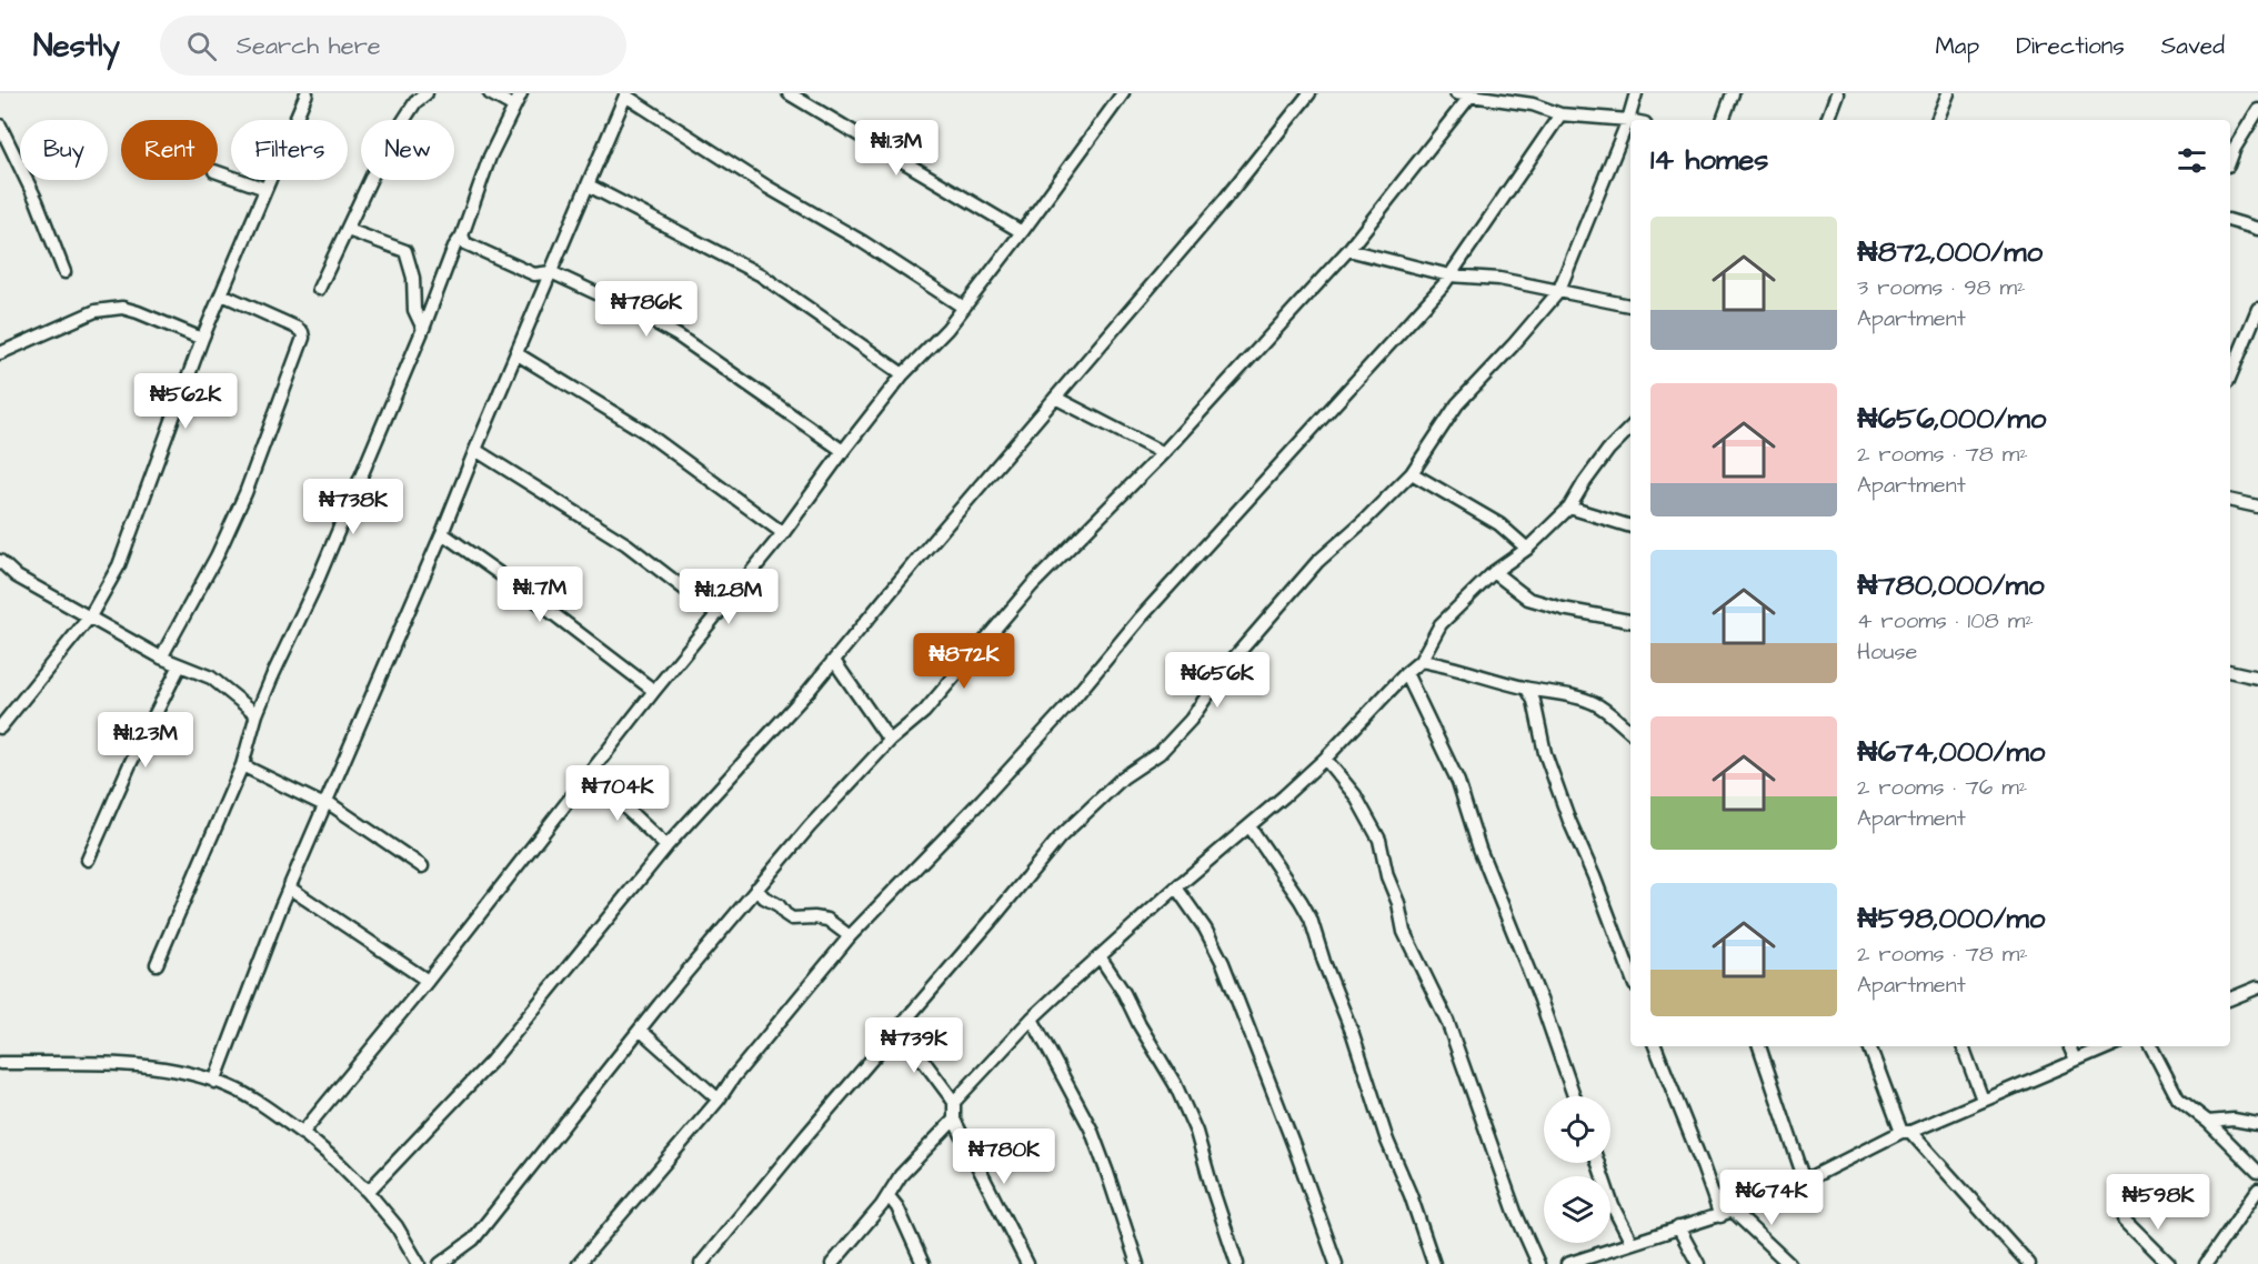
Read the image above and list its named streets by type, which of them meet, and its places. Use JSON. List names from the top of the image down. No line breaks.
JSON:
{"page":{"header":"Nestly","search":"Search here","nav":["Map","Directions","Saved"],"price":["₦1.3M","₦786K","₦562K","₦738K","₦1.7M","₦1.28M","₦872K","₦656K","₦1.23M","₦704K","₦739K","₦780K","₦674K","₦598K"],"chip":["Buy","Rent","Filters","New"],"heading":"14 homes","list":[{"name":"₦872,000/mo","note":"3 rooms · 98 m² · Apartment"},{"name":"₦656,000/mo","note":"2 rooms · 78 m² · Apartment"},{"name":"₦780,000/mo","note":"4 rooms · 108 m² · House"},{"name":"₦674,000/mo","note":"2 rooms · 76 m² · Apartment"},{"name":"₦598,000/mo","note":"2 rooms · 78 m² · Apartment"}]}}
